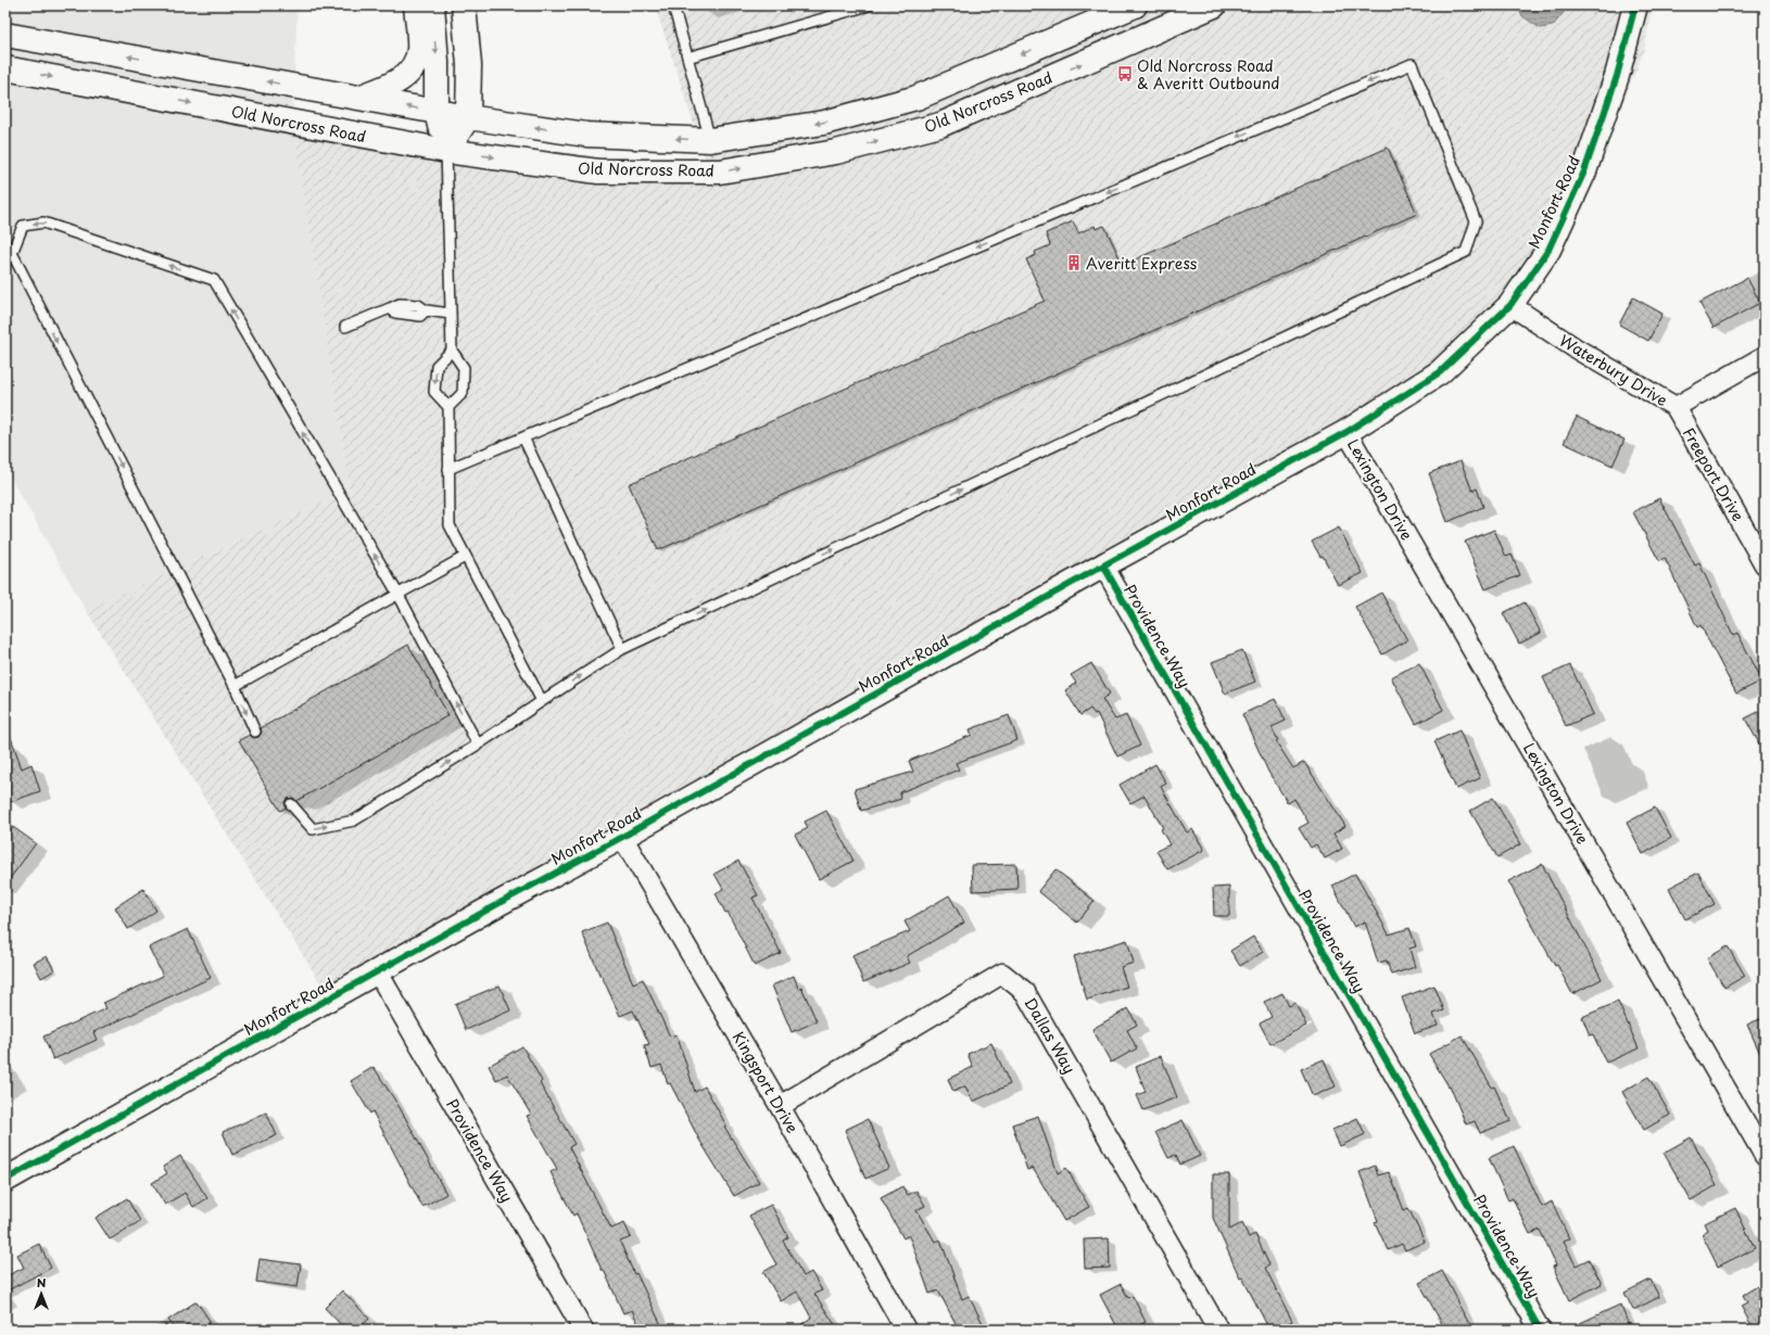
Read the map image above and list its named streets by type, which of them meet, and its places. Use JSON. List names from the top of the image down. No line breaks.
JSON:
{"streets":{"main road":["Old Norcross Road","Monfort Road"],"street":["Waterbury Drive","Freeport Drive","Lexington Drive","Providence Way","Dallas Way","Kingsport Drive"]},"crossings":[["Monfort Road","Waterbury Drive"],["Monfort Road","Lexington Drive"],["Monfort Road","Providence Way"],["Monfort Road","Kingsport Drive"],["Waterbury Drive","Freeport Drive"],["Dallas Way","Kingsport Drive"]],"places":{"bus stop":["Old Norcross Road & Averitt Outbound"],"building":["Averitt Express"]},"north":"top"}
